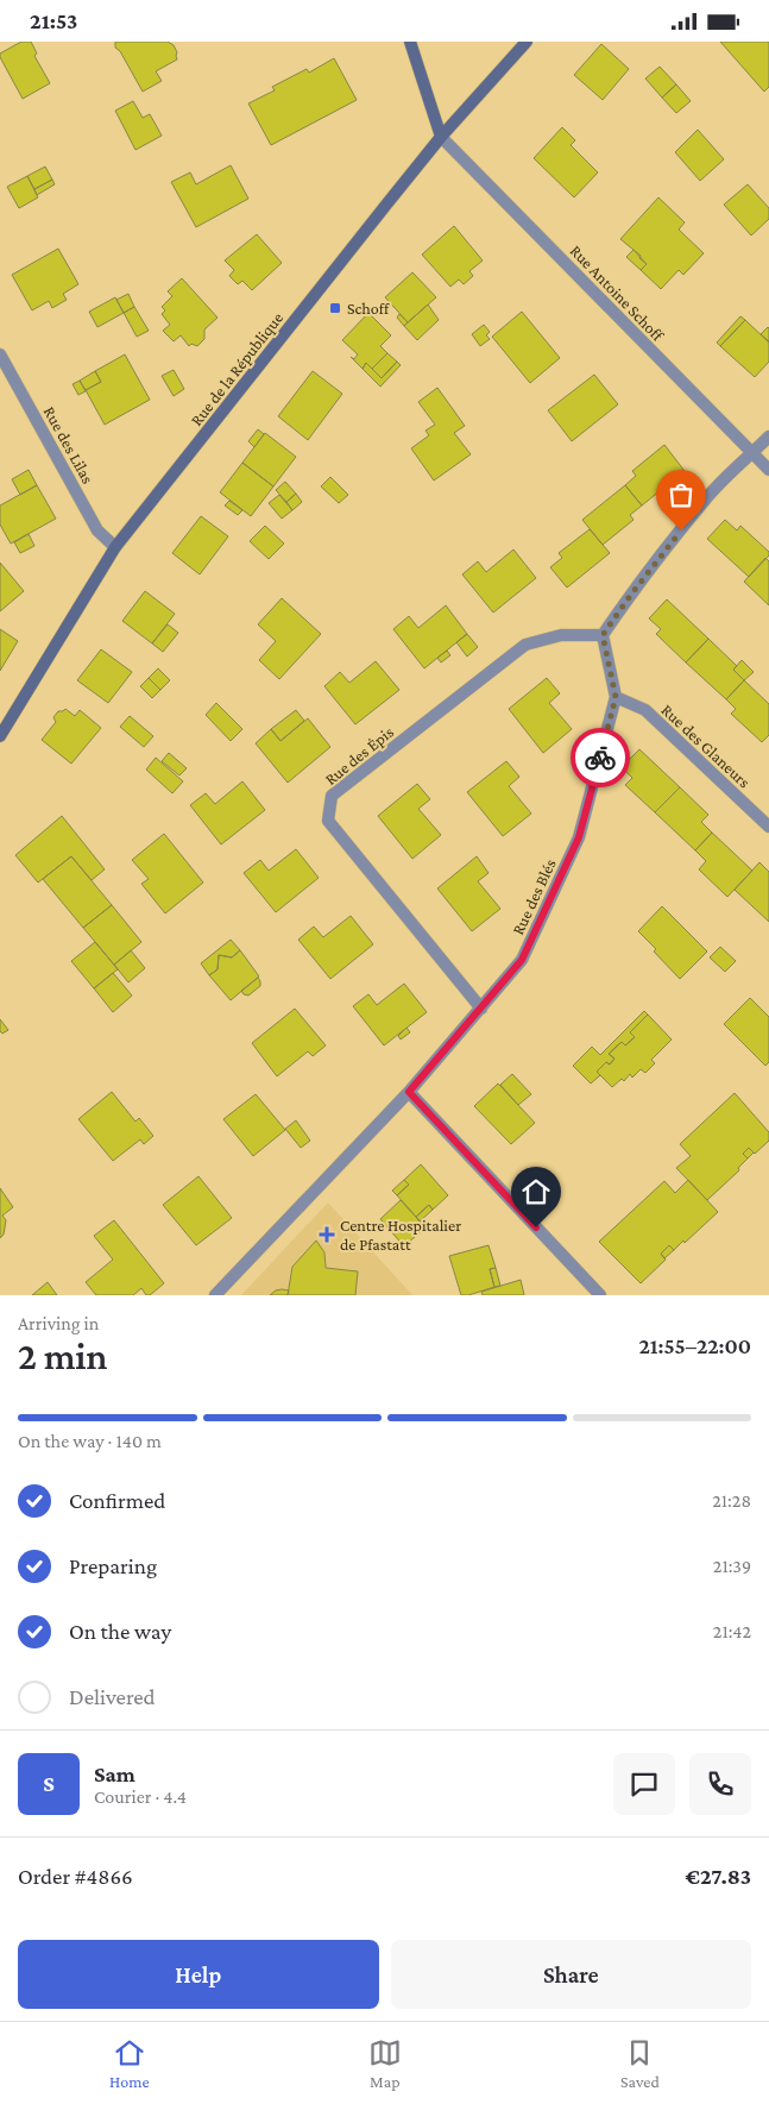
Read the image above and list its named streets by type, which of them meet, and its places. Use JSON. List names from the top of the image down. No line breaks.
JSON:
{"streets":{"main road":["Rue de la République"],"street":["Rue Antoine Schoff","Rue des Lilas","Rue des Glaneurs","Rue des Épis","Rue des Blés"]},"crossings":[["Rue Antoine Schoff","Rue de la République"],["Rue de la République","Rue des Lilas"],["Rue des Glaneurs","Rue des Blés"],["Rue des Épis","Rue des Blés"]],"places":{"transit":["Schoff"],"health":["Centre Hospitalier de Pfastatt"]},"page":{"status":"21:53","heading":["2 min","Arriving in","21:55–22:00"],"panel":["Sam","Courier · 4.4","Order #4866","€27.83"],"bar":"On the way · 140 m","list":[["Confirmed","21:28"],["Preparing","21:39"],["On the way","21:42"],"Delivered"],"round":"S","buttons":["Help","Share"],"tabs":["Home","Map","Saved"]}}
